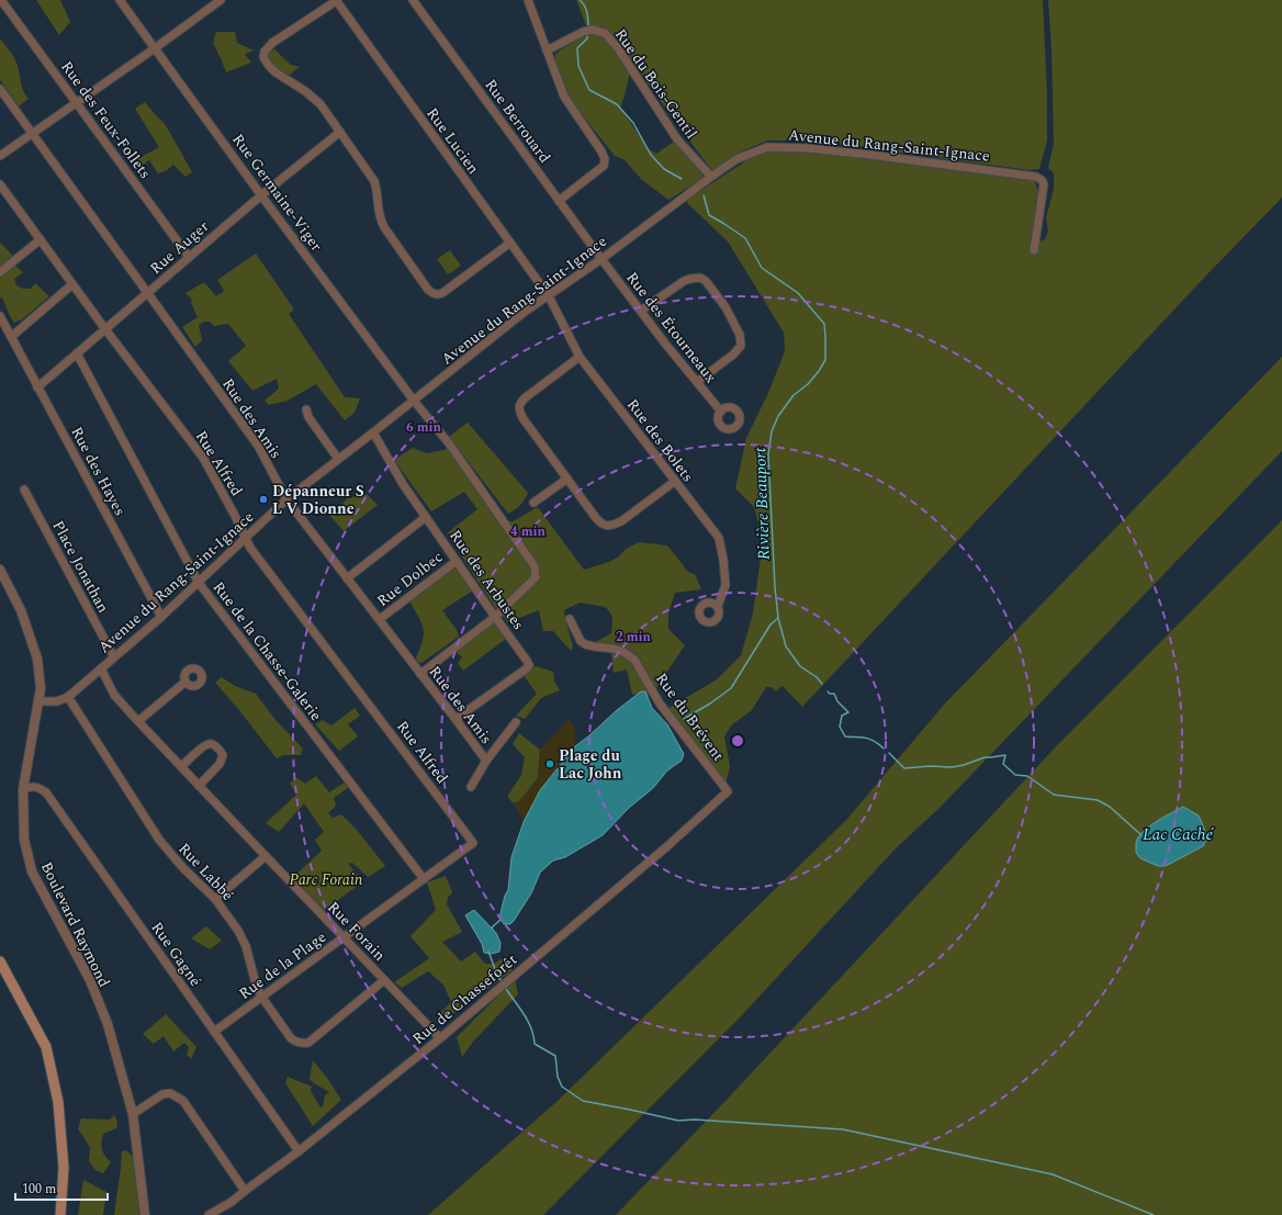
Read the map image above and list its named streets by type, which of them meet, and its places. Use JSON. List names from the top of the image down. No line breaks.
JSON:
{"streets":{"street":["Rue du Bois-Gentil","Rue des Feux-Follets","Rue Berrouard","Rue Lucien","Avenue du Rang-Saint-Ignace","Rue Germaine-Viger","Rue Auger","Rue des Étourneaux","Rue des Amis","Rue des Bolets","Rue Alfred","Rue des Hayes","Place Jonathan","Rue Dolbec","Rue des Arbustes","Rue de la Chasse-Galerie","Rue du Brévent","Rue Labbé","Boulevard Raymond","Rue Forain","Rue Gagné","Rue de la Plage","Rue de Chasseforêt"]},"crossings":[["Rue du Bois-Gentil","Avenue du Rang-Saint-Ignace"],["Rue des Feux-Follets","Rue Auger"],["Rue Berrouard","Avenue du Rang-Saint-Ignace"],["Rue Berrouard","Rue des Étourneaux"],["Rue Lucien","Avenue du Rang-Saint-Ignace"],["Rue Lucien","Rue des Bolets"],["Avenue du Rang-Saint-Ignace","Rue Germaine-Viger"],["Avenue du Rang-Saint-Ignace","Rue des Étourneaux"],["Avenue du Rang-Saint-Ignace","Rue des Amis"],["Avenue du Rang-Saint-Ignace","Rue des Bolets"],["Avenue du Rang-Saint-Ignace","Rue Alfred"],["Avenue du Rang-Saint-Ignace","Rue des Hayes"],["Avenue du Rang-Saint-Ignace","Place Jonathan"],["Avenue du Rang-Saint-Ignace","Rue des Arbustes"],["Avenue du Rang-Saint-Ignace","Rue de la Chasse-Galerie"],["Avenue du Rang-Saint-Ignace","Rue Labbé"],["Avenue du Rang-Saint-Ignace","Boulevard Raymond"],["Avenue du Rang-Saint-Ignace","Rue Forain"],["Rue Germaine-Viger","Rue Auger"],["Rue Germaine-Viger","Rue des Arbustes"],["Rue Auger","Rue des Amis"],["Rue Auger","Rue Alfred"],["Rue Auger","Rue des Hayes"],["Rue Auger","Rue de la Chasse-Galerie"],["Rue des Amis","Rue Dolbec"],["Rue des Amis","Rue des Arbustes"],["Rue Alfred","Rue de la Plage"],["Rue Dolbec","Rue des Arbustes"],["Rue de la Chasse-Galerie","Rue de la Plage"],["Rue du Brévent","Rue de Chasseforêt"],["Rue Labbé","Rue Forain"],["Rue Labbé","Rue de la Plage"],["Boulevard Raymond","Rue Gagné"],["Rue Forain","Rue de la Plage"],["Rue Forain","Rue de Chasseforêt"],["Rue Gagné","Rue de la Plage"],["Rue Gagné","Rue de Chasseforêt"]],"water":["Rivière Beauport","Lac Caché"],"parks":["Parc Forain"],"places":["Dépanneur S L V Dionne","Plage du Lac John"],"scale_bar":"100 m","rings":["6 min","4 min","2 min"]}
